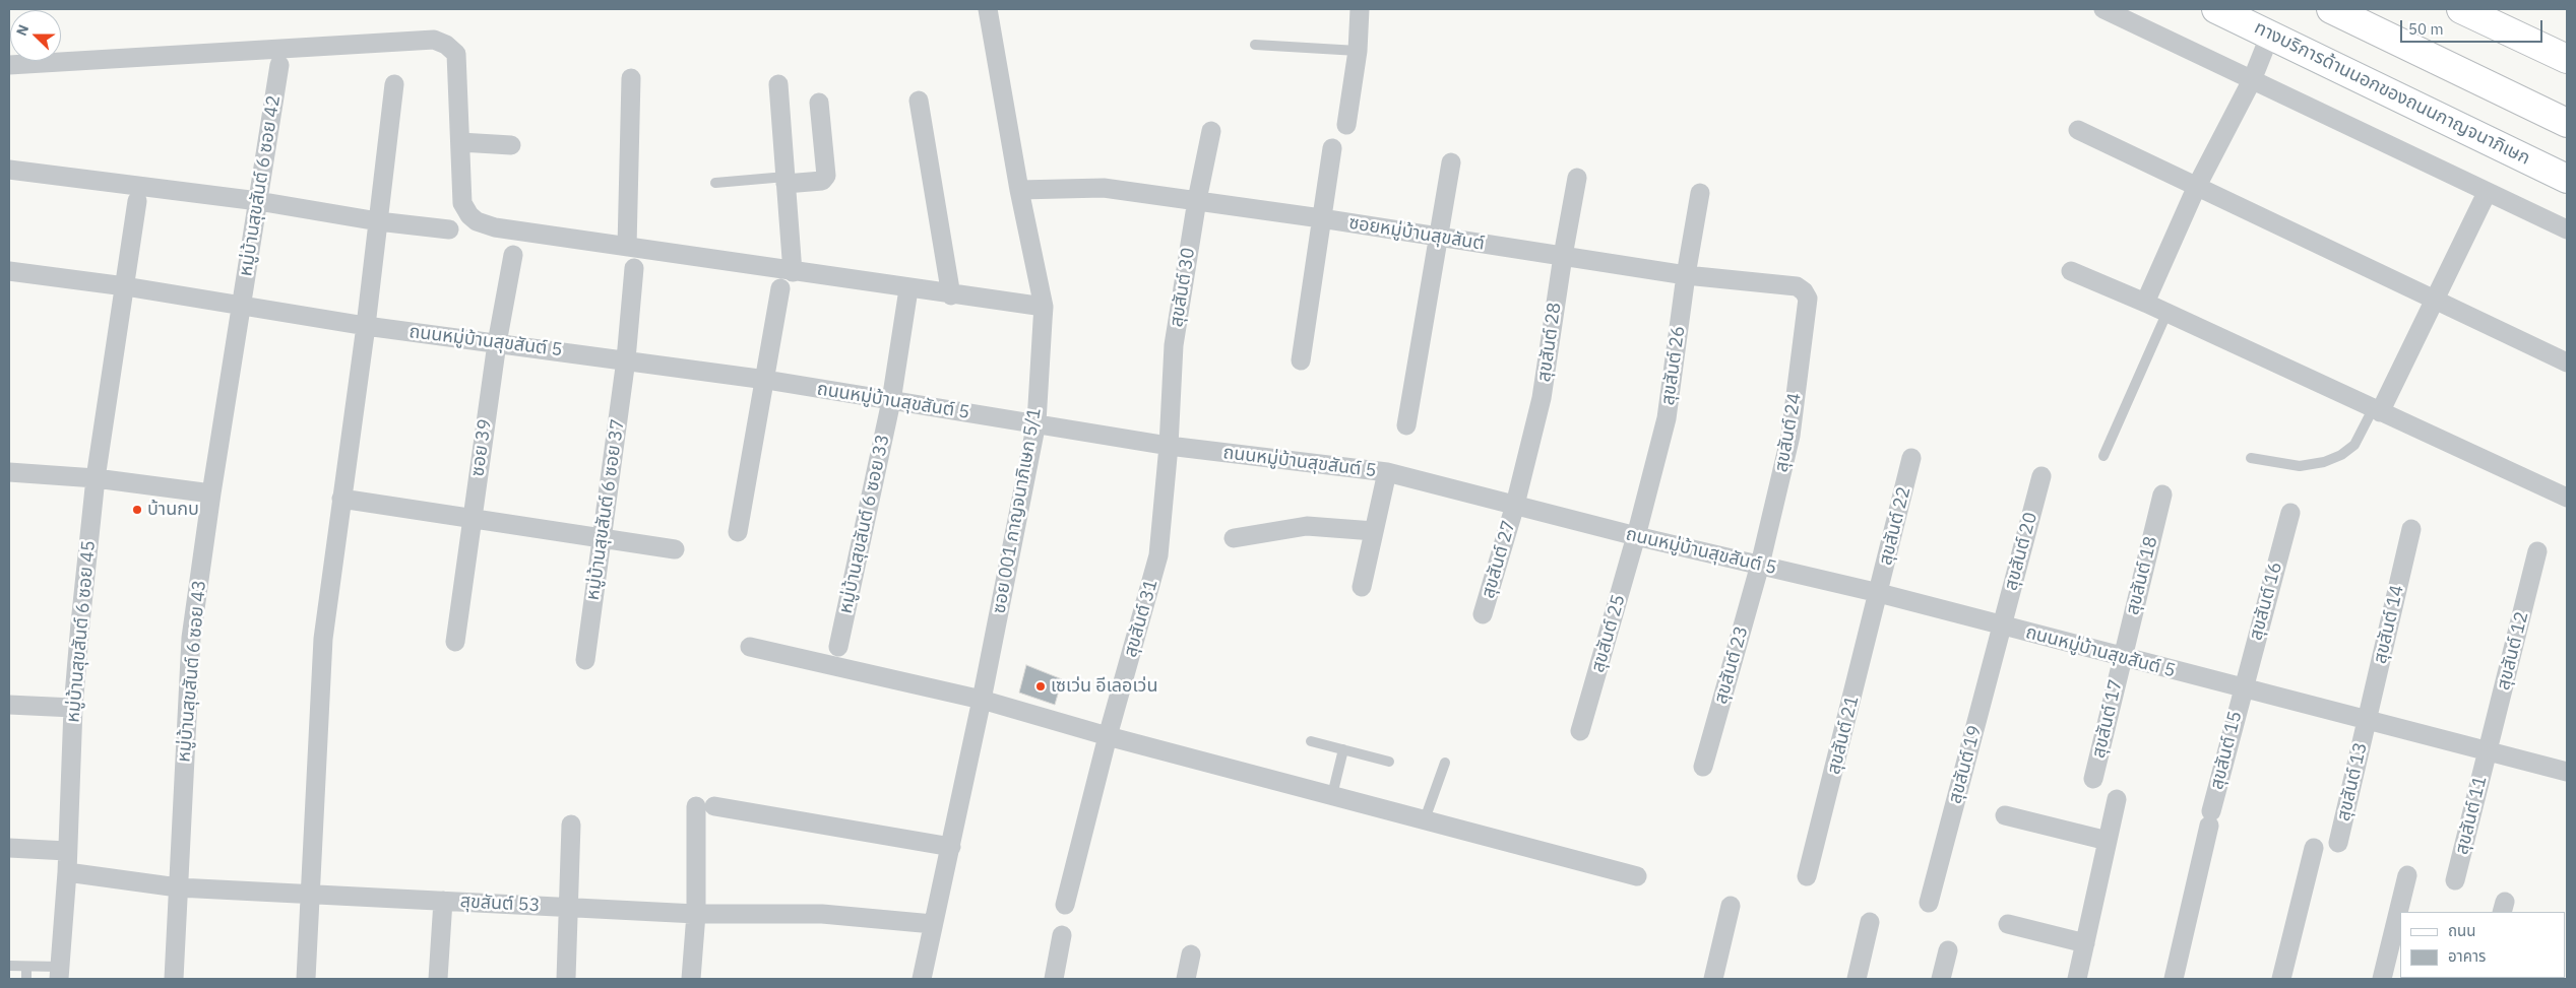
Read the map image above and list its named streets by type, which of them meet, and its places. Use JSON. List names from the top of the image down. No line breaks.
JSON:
{"streets":{"main road":["ทางบริการด้านนอกของถนนกาญจนาภิเษก"],"street":["หมู่บ้านสุขสันต์ 6 ซอย 42","ซอยหมู่บ้านสุขสันต์","สุขสันต์ 30","ถนนหมู่บ้านสุขสันต์ 5","สุขสันต์ 28","สุขสันต์ 26","สุขสันต์ 24","ซอย 39","หมู่บ้านสุขสันต์ 6 ซอย 37","ซอย 001 กาญจนาภิเษก 5/1","หมู่บ้านสุขสันต์ 6 ซอย 33","สุขสันต์ 22","สุขสันต์ 20","สุขสันต์ 27","สุขสันต์ 18","สุขสันต์ 16","สุขสันต์ 31","สุขสันต์ 14","หมู่บ้านสุขสันต์ 6 ซอย 45","สุขสันต์ 25","สุขสันต์ 12","สุขสันต์ 23","หมู่บ้านสุขสันต์ 6 ซอย 43","สุขสันต์ 17","สุขสันต์ 21","สุขสันต์ 15","สุขสันต์ 19","สุขสันต์ 13","สุขสันต์ 11","สุขสันต์ 53"]},"crossings":[["หมู่บ้านสุขสันต์ 6 ซอย 42","ถนนหมู่บ้านสุขสันต์ 5"],["หมู่บ้านสุขสันต์ 6 ซอย 42","หมู่บ้านสุขสันต์ 6 ซอย 43"],["ซอยหมู่บ้านสุขสันต์","สุขสันต์ 30"],["ซอยหมู่บ้านสุขสันต์","สุขสันต์ 28"],["ซอยหมู่บ้านสุขสันต์","สุขสันต์ 26"],["ซอยหมู่บ้านสุขสันต์","สุขสันต์ 24"],["ซอยหมู่บ้านสุขสันต์","ซอย 001 กาญจนาภิเษก 5/1"],["สุขสันต์ 30","ถนนหมู่บ้านสุขสันต์ 5"],["สุขสันต์ 30","สุขสันต์ 31"],["ถนนหมู่บ้านสุขสันต์ 5","สุขสันต์ 28"],["ถนนหมู่บ้านสุขสันต์ 5","สุขสันต์ 26"],["ถนนหมู่บ้านสุขสันต์ 5","สุขสันต์ 24"],["ถนนหมู่บ้านสุขสันต์ 5","ซอย 39"],["ถนนหมู่บ้านสุขสันต์ 5","หมู่บ้านสุขสันต์ 6 ซอย 37"],["ถนนหมู่บ้านสุขสันต์ 5","ซอย 001 กาญจนาภิเษก 5/1"],["ถนนหมู่บ้านสุขสันต์ 5","หมู่บ้านสุขสันต์ 6 ซอย 33"],["ถนนหมู่บ้านสุขสันต์ 5","สุขสันต์ 22"],["ถนนหมู่บ้านสุขสันต์ 5","สุขสันต์ 20"],["ถนนหมู่บ้านสุขสันต์ 5","สุขสันต์ 27"],["ถนนหมู่บ้านสุขสันต์ 5","สุขสันต์ 18"],["ถนนหมู่บ้านสุขสันต์ 5","สุขสันต์ 16"],["ถนนหมู่บ้านสุขสันต์ 5","สุขสันต์ 31"],["ถนนหมู่บ้านสุขสันต์ 5","สุขสันต์ 14"],["ถนนหมู่บ้านสุขสันต์ 5","หมู่บ้านสุขสันต์ 6 ซอย 45"],["ถนนหมู่บ้านสุขสันต์ 5","สุขสันต์ 25"],["ถนนหมู่บ้านสุขสันต์ 5","สุขสันต์ 12"],["ถนนหมู่บ้านสุขสันต์ 5","สุขสันต์ 23"],["ถนนหมู่บ้านสุขสันต์ 5","หมู่บ้านสุขสันต์ 6 ซอย 43"],["ถนนหมู่บ้านสุขสันต์ 5","สุขสันต์ 17"],["ถนนหมู่บ้านสุขสันต์ 5","สุขสันต์ 21"],["ถนนหมู่บ้านสุขสันต์ 5","สุขสันต์ 15"],["ถนนหมู่บ้านสุขสันต์ 5","สุขสันต์ 19"],["ถนนหมู่บ้านสุขสันต์ 5","สุขสันต์ 13"],["ถนนหมู่บ้านสุขสันต์ 5","สุขสันต์ 11"],["สุขสันต์ 28","สุขสันต์ 27"],["สุขสันต์ 26","สุขสันต์ 25"],["สุขสันต์ 24","สุขสันต์ 23"],["ซอย 001 กาญจนาภิเษก 5/1","สุขสันต์ 53"],["สุขสันต์ 22","สุขสันต์ 21"],["สุขสันต์ 20","สุขสันต์ 19"],["สุขสันต์ 18","สุขสันต์ 17"],["สุขสันต์ 16","สุขสันต์ 15"],["สุขสันต์ 14","สุขสันต์ 13"],["หมู่บ้านสุขสันต์ 6 ซอย 45","สุขสันต์ 53"],["สุขสันต์ 12","สุขสันต์ 11"],["หมู่บ้านสุขสันต์ 6 ซอย 43","สุขสันต์ 53"]],"places":["บ้านกบ","เซเว่น อีเลอเว่น"],"legend":["ถนน","อาคาร"],"scale_bar":"50 m","north":"left"}
